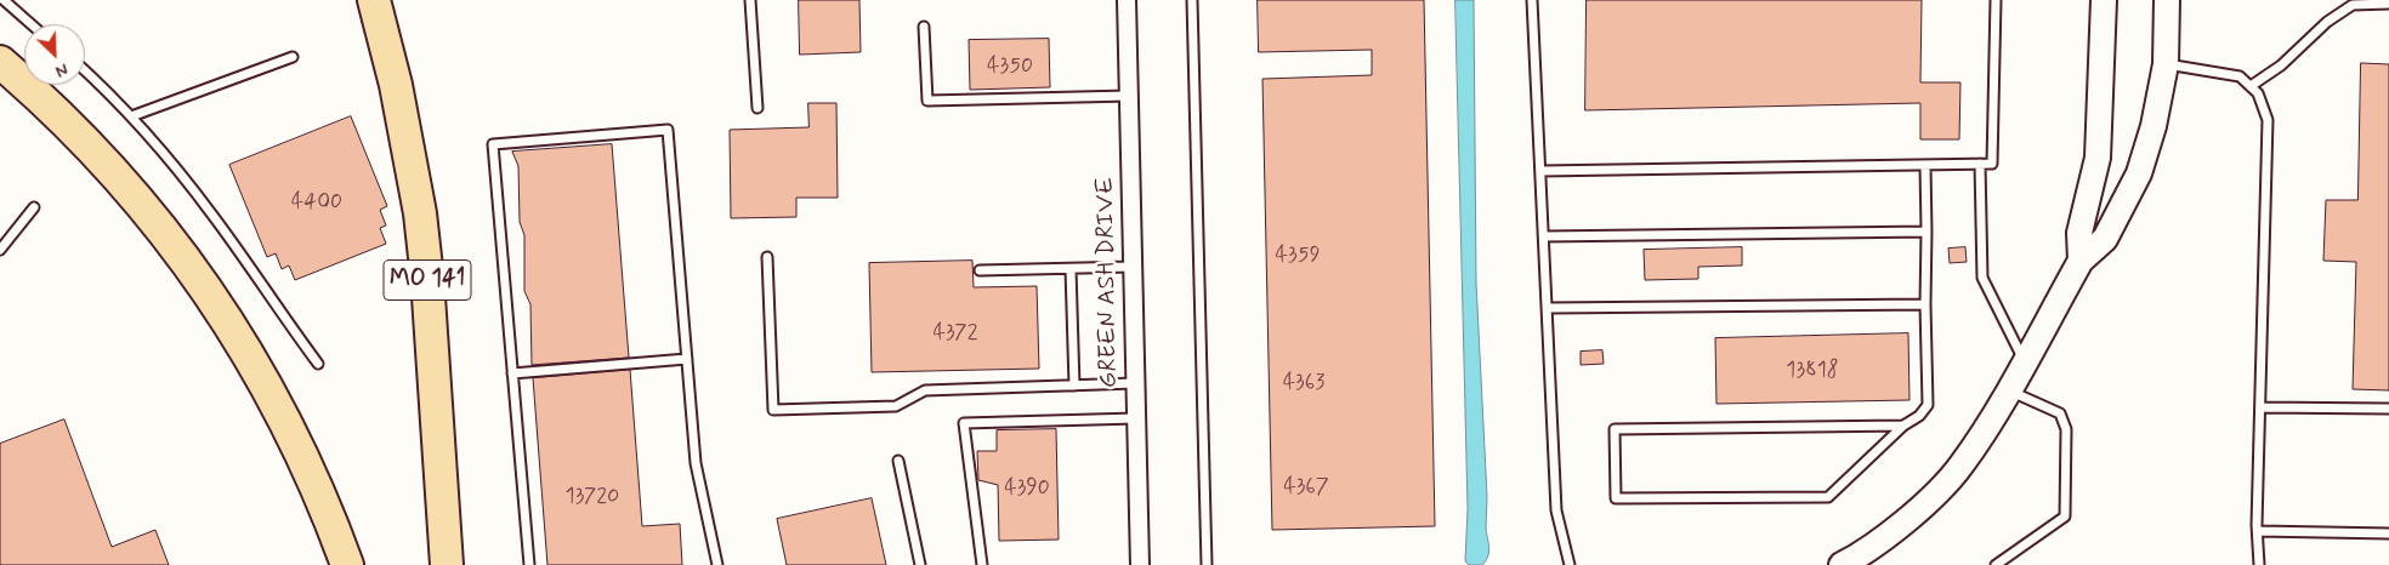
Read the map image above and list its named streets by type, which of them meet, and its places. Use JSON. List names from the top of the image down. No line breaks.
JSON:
{"streets":{"highway":["MO 141"],"street":["GREEN ASH DRIVE"]},"house_numbers":["4350","4400","4359","4372","13818","4363","4367","4390","13720"],"north":"bottom right"}
